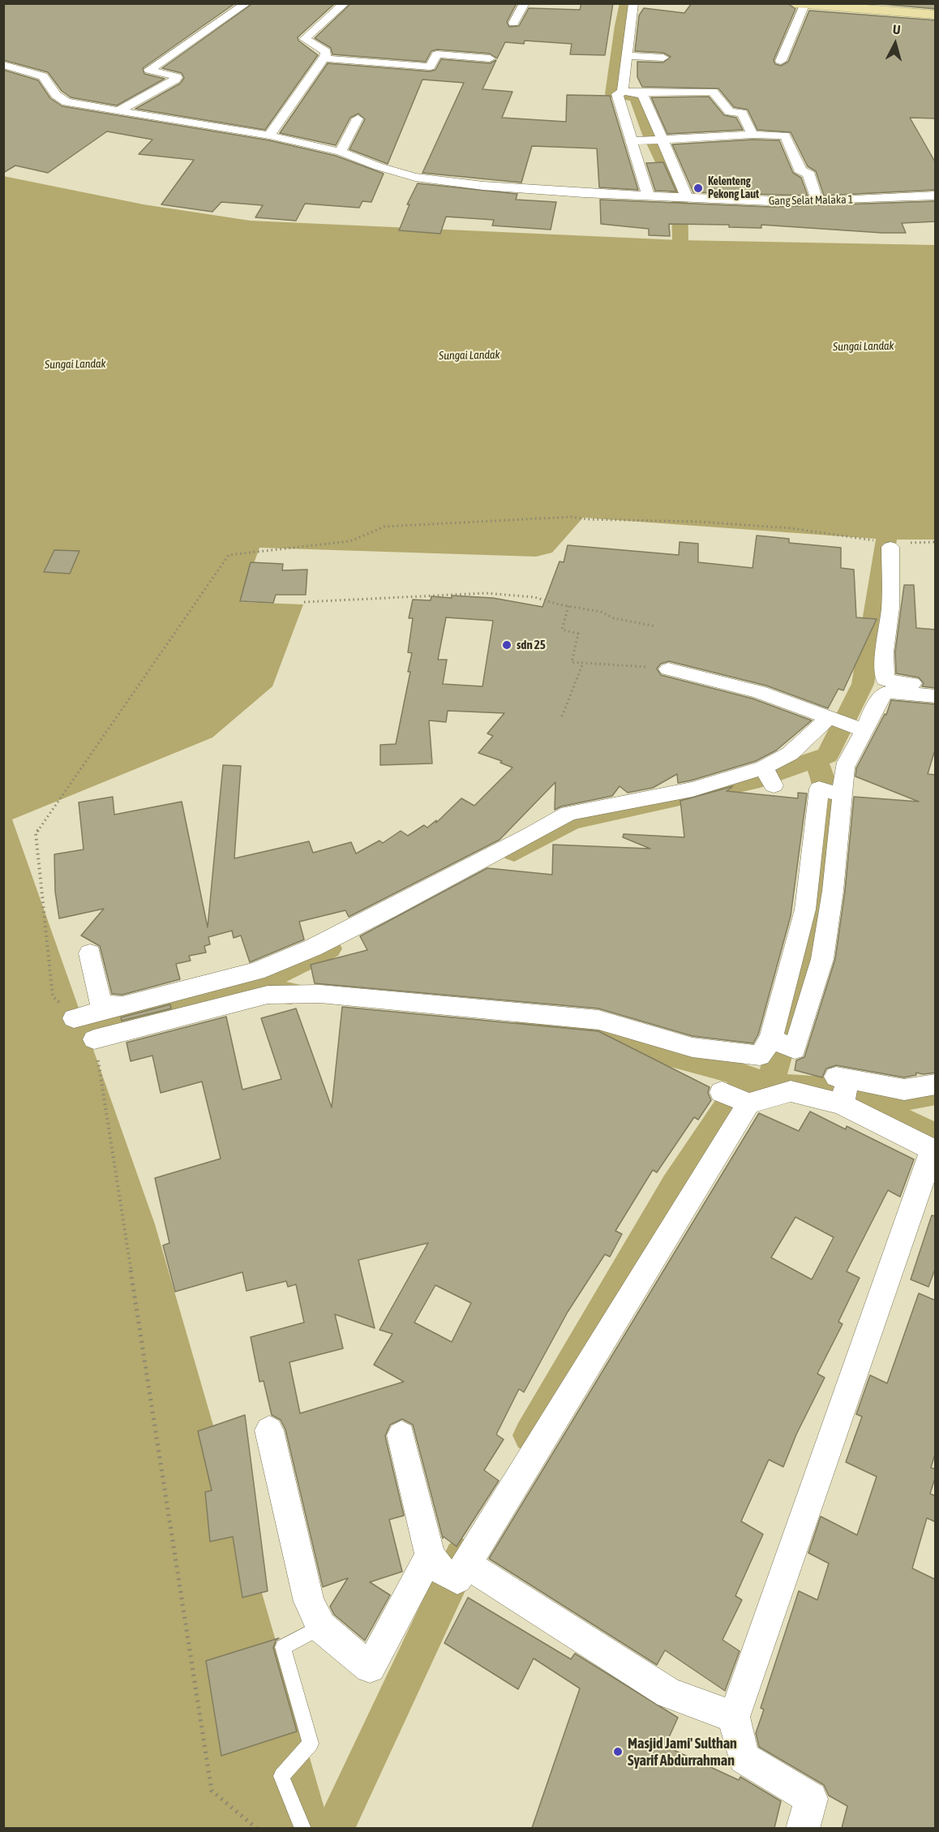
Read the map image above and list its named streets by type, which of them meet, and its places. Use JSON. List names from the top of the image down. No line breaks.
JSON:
{"streets":{"street":["Gang Selat Malaka 1"]},"water":["Sungai Landak"],"places":["Kelenteng Pekong Laut","sdn 25","Masjid Jami' Sulthan Syarif Abdurrahman"],"north":"top"}
